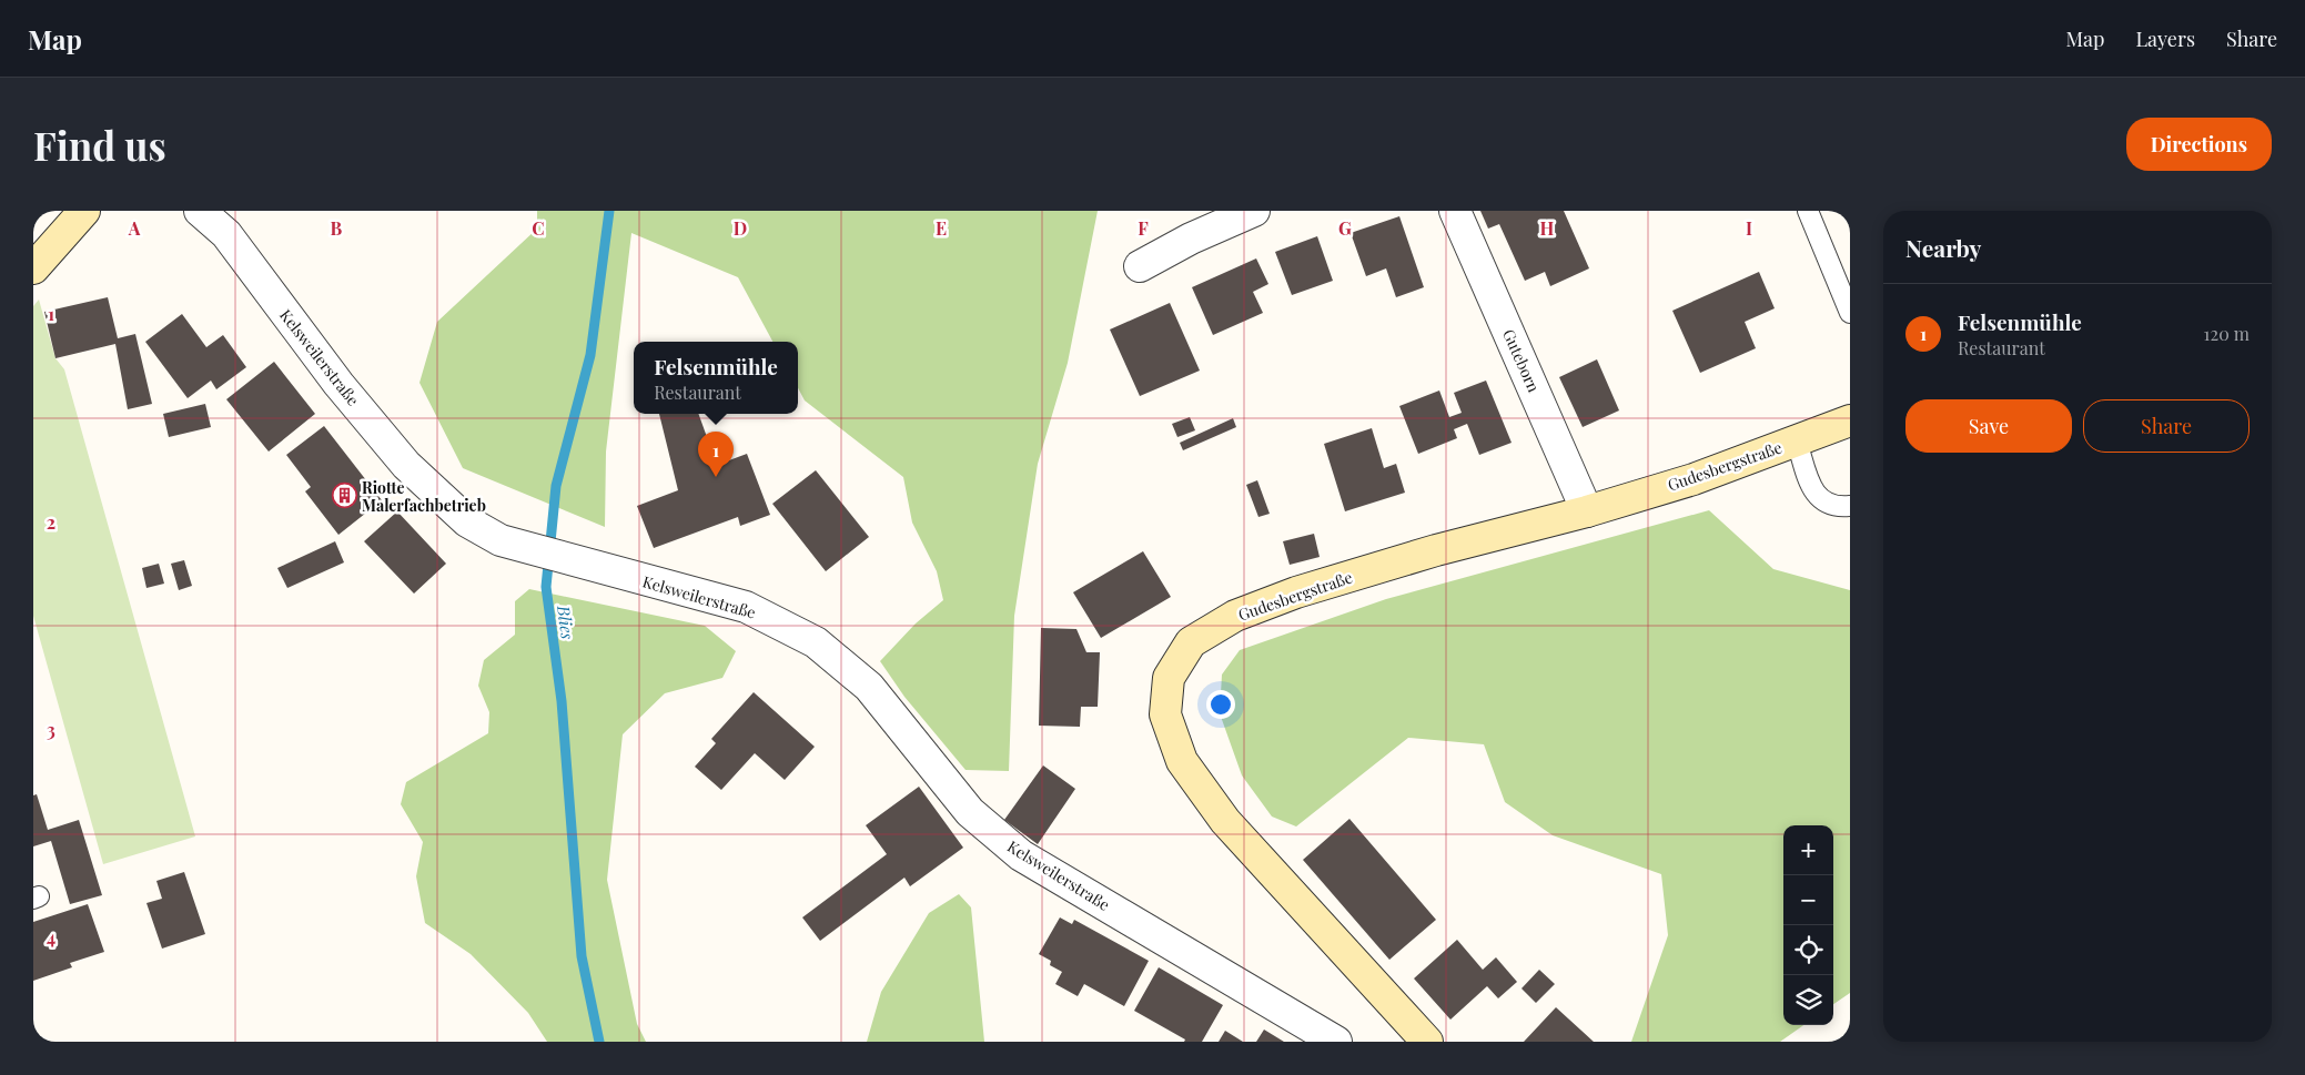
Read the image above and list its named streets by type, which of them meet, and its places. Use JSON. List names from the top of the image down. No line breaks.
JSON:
{"streets":{"main road":["Gudesbergstraße"],"street":["Kelsweilerstraße","Guteborn"]},"crossings":[["Guteborn","Gudesbergstraße"]],"water":["Blies"],"places":{"building":["Riotte Malerfachbetrieb"]},"page":{"header":"Map","nav":["Map","Layers","Share"],"buttons":["Directions",["Save","Share"]],"title":"Find us","heading":"Nearby","list":[{"mark":"1","name":"Felsenmühle","note":"Restaurant","value":"120 m"}],"popup":["Felsenmühle","Restaurant"],"pins":"1","map_buttons":["+","−"]},"grid":{"columns":["A","B","C","D","E","F","G","H","I"],"rows":["1","2","3","4"]}}
